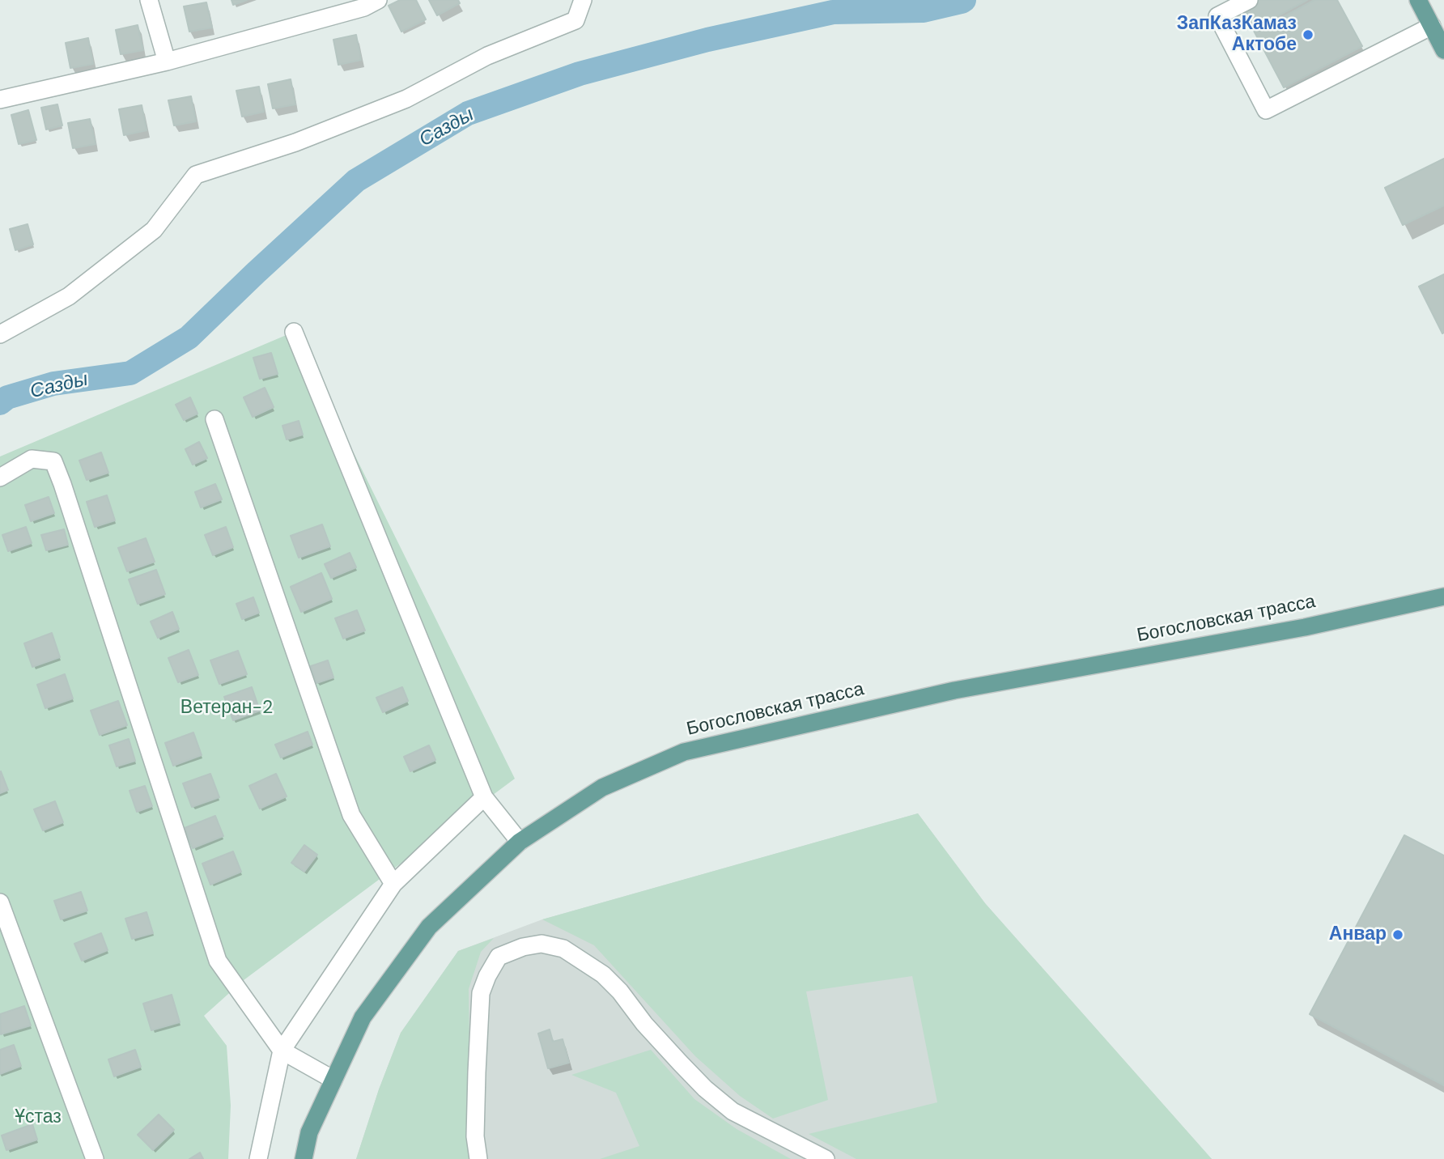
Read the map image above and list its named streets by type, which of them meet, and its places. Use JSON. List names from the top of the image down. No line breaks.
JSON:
{"streets":{"main road":["Богословская трасса"]},"water":["Сазды"],"parks":["Ветеран-2","Ұстаз"],"places":["ЗапКазКамаз Актобе","Анвар"]}
